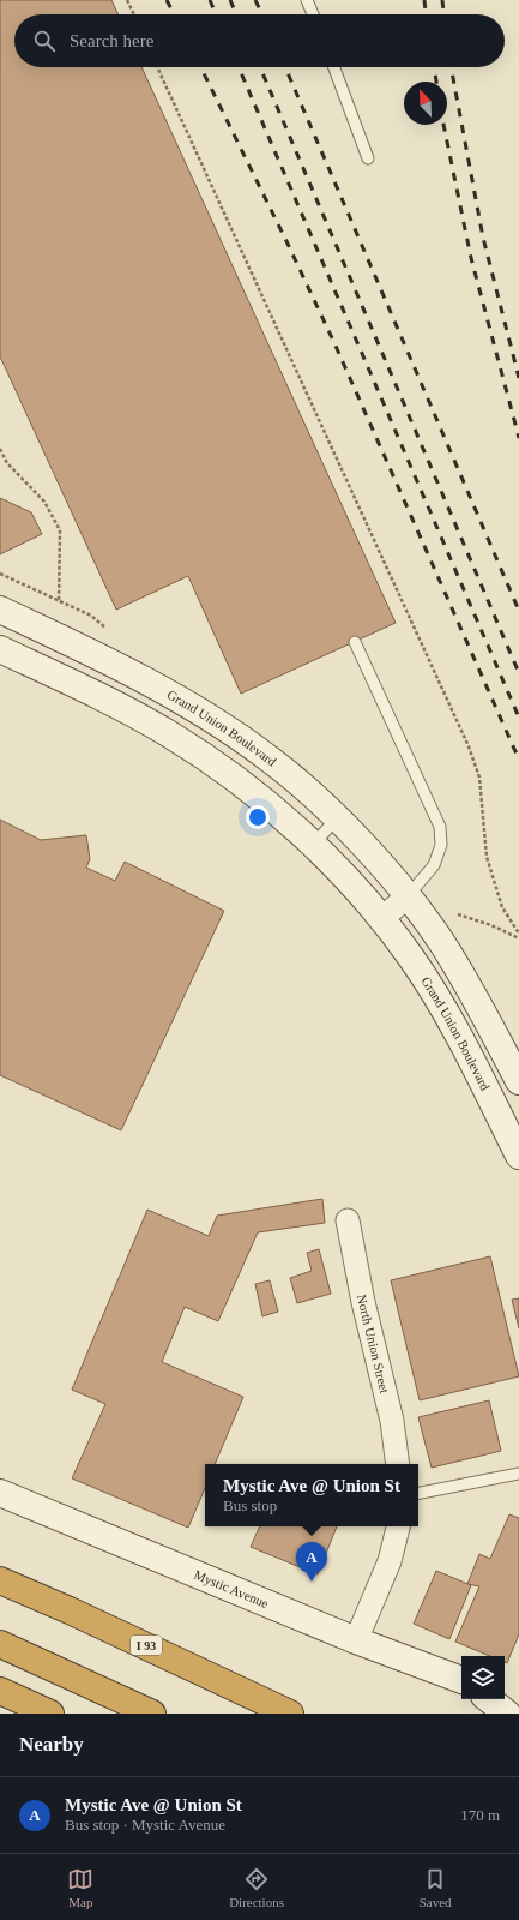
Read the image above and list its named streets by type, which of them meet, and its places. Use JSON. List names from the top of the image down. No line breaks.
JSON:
{"streets":{"highway":["I 93"],"street":["Grand Union Boulevard","North Union Street","Mystic Avenue"]},"north":"top left","page":{"search":"Search here","popup":["Mystic Ave @ Union St","Bus stop"],"pins":"A","heading":"Nearby","list":[{"mark":"A","name":"Mystic Ave @ Union St","note":"Bus stop · Mystic Avenue","value":"170 m"}],"nav":["Map","Directions","Saved"]}}
